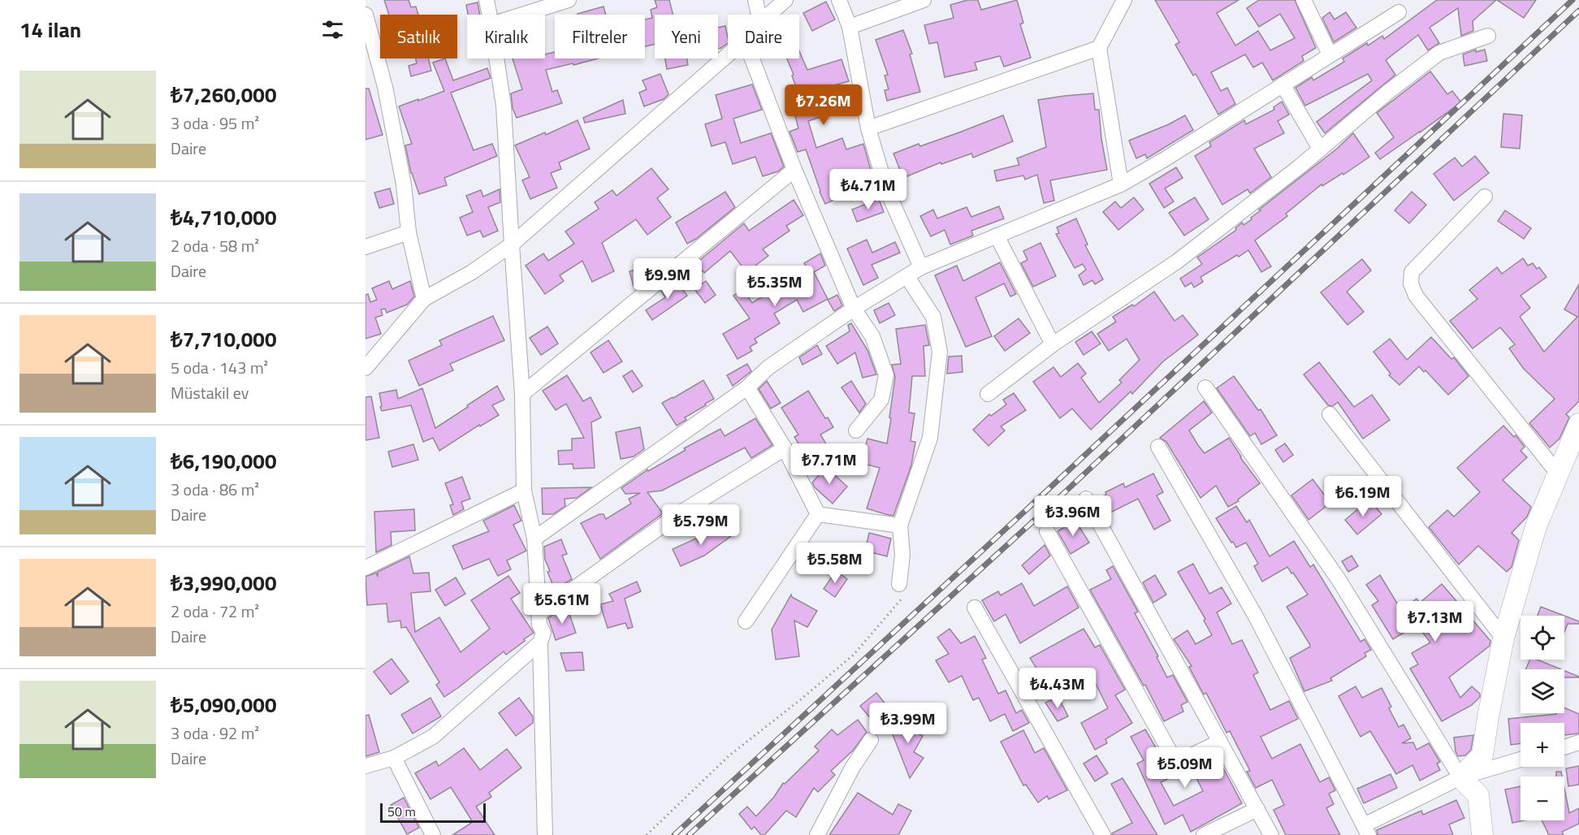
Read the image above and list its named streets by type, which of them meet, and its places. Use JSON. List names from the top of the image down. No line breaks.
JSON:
{"scale_bar":"50 m","page":{"heading":"14 ilan","chip":["Satılık","Kiralık","Filtreler","Yeni","Daire"],"list":[{"name":"₺7,260,000","note":"3 oda · 95 m² · Daire"},{"name":"₺4,710,000","note":"2 oda · 58 m² · Daire"},{"name":"₺7,710,000","note":"5 oda · 143 m² · Müstakil ev"},{"name":"₺6,190,000","note":"3 oda · 86 m² · Daire"},{"name":"₺3,990,000","note":"2 oda · 72 m² · Daire"},{"name":"₺5,090,000","note":"3 oda · 92 m² · Daire"}],"price":["₺7.26M","₺4.71M","₺9.9M","₺5.35M","₺7.71M","₺6.19M","₺3.96M","₺5.79M","₺5.58M","₺5.61M","₺7.13M","₺4.43M","₺3.99M","₺5.09M"],"map_buttons":["+","−"],"scale":"50 m"}}
